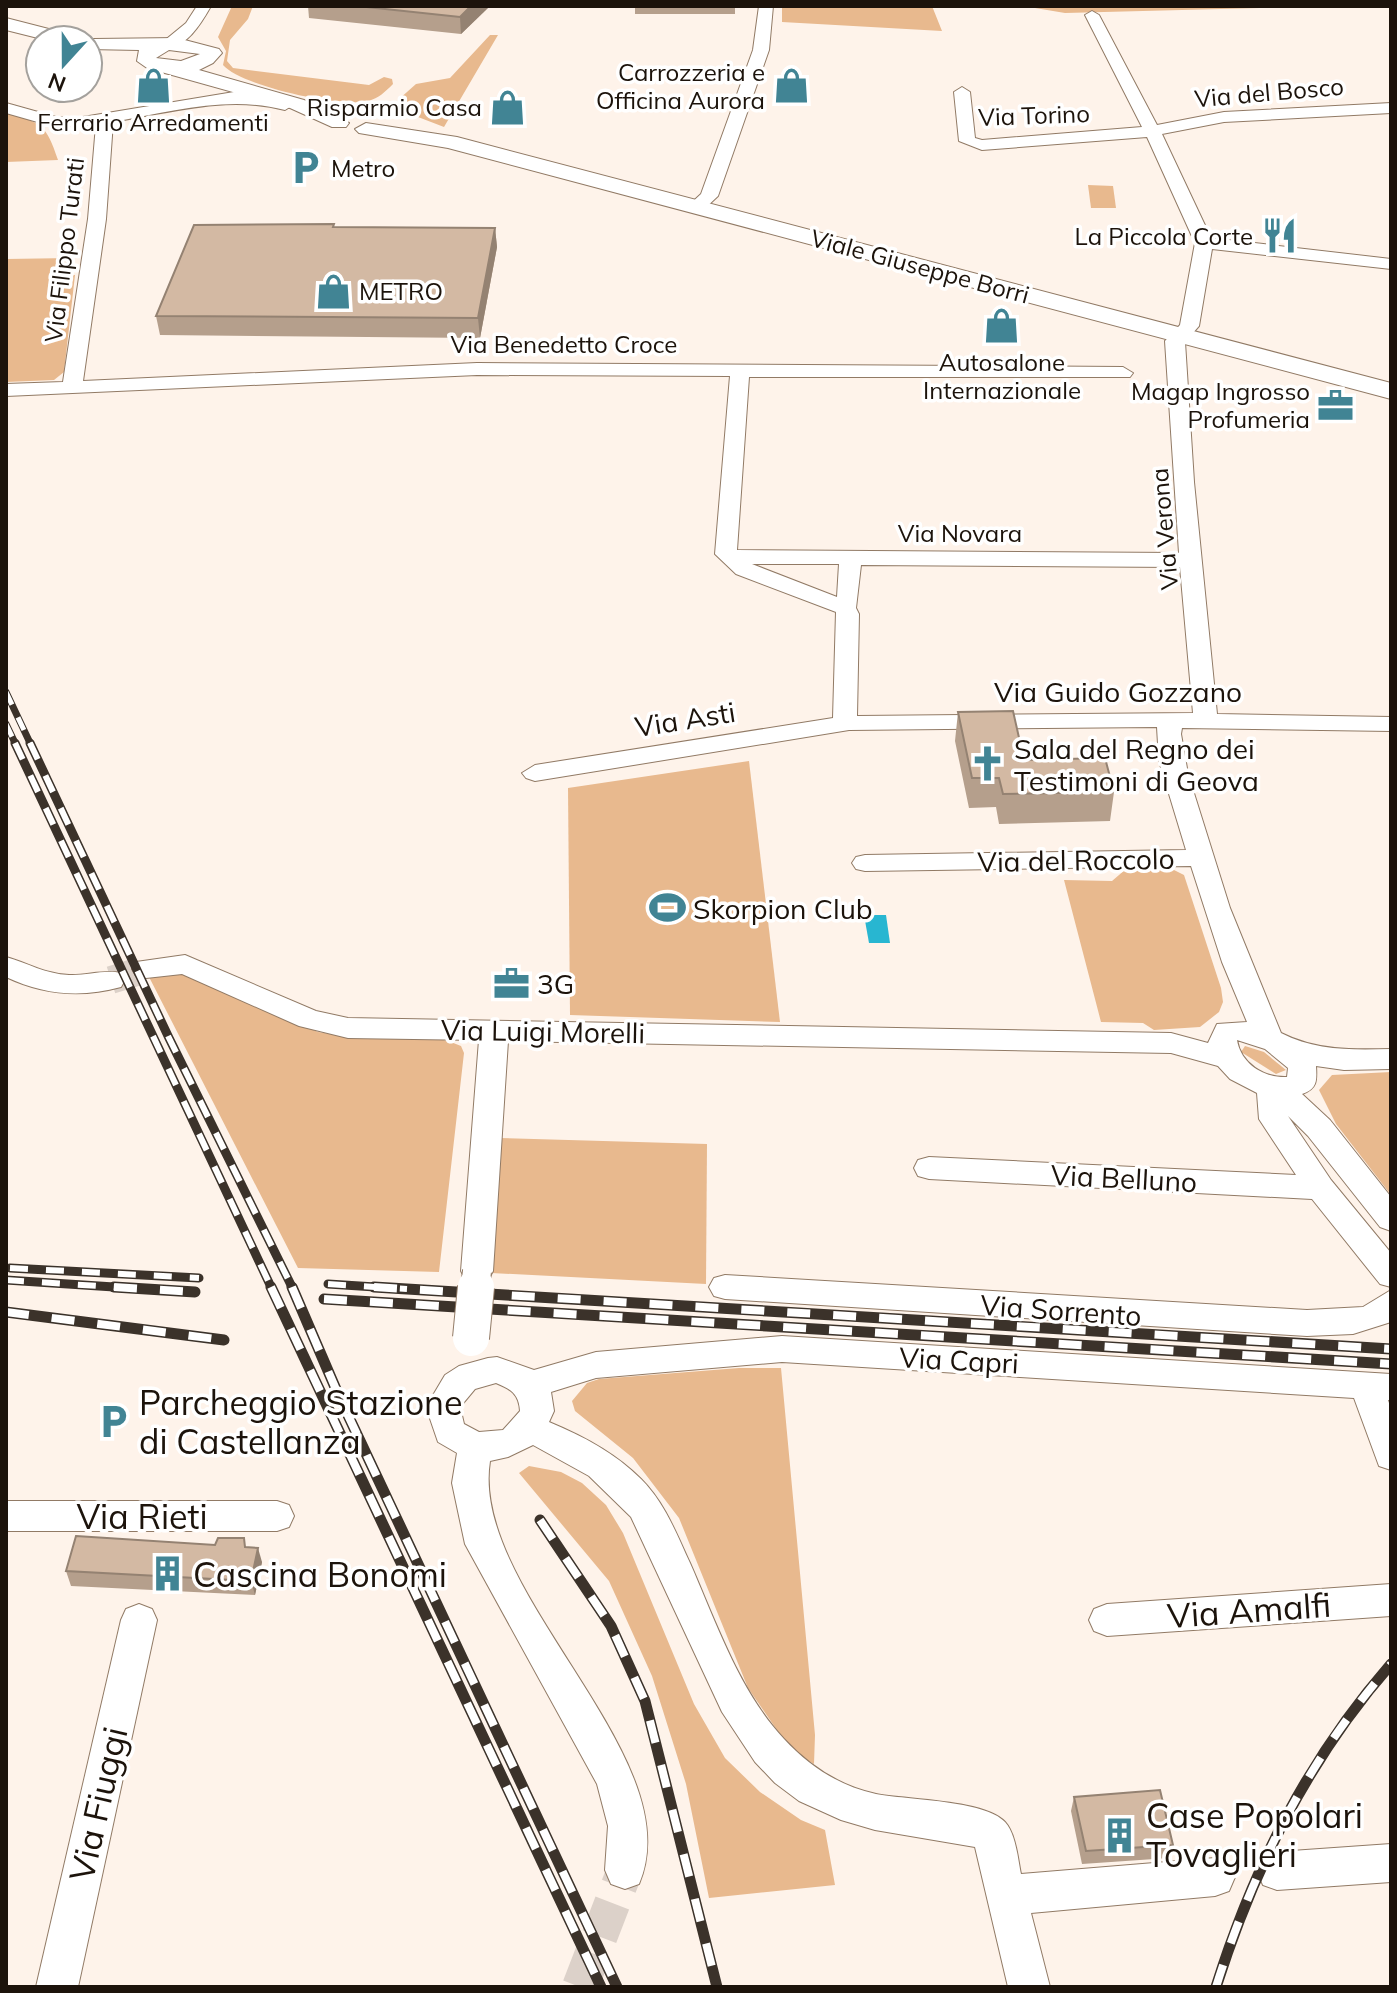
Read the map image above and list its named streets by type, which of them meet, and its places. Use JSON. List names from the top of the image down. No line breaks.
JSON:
{"streets":{"main road":["Viale Giuseppe Borri"],"street":["Via del Bosco","Via Torino","Via Filippo Turati","Via Benedetto Croce","Via Verona","Via Novara","Via Guido Gozzano","Via Asti","Via del Roccolo","Via Luigi Morelli","Via Belluno","Via Sorrento","Via Capri","Via Rieti","Via Amalfi","Via Fiuggi"]},"crossings":[["Via del Bosco","Via Torino"],["Via Filippo Turati","Via Benedetto Croce"],["Viale Giuseppe Borri","Via Verona"],["Via Verona","Via Novara"],["Via Verona","Via Guido Gozzano"],["Via Guido Gozzano","Via Asti"],["Via del Roccolo","Via Luigi Morelli"]],"places":{"shop":["Ferrario Arredamenti","Carrozzeria e Officina Aurora","Risparmio Casa","METRO","Autosalone Internazionale"],"parking":["Metro","Parcheggio Stazione di Castellanza"],"restaurant":["La Piccola Corte"],"office":["Magap Ingrosso Profumeria","3G"],"church":["Sala del Regno dei Testimoni di Geova"],"sports":["Skorpion Club"],"building":["Cascina Bonomi","Case Popolari Tovaglieri"]},"north":"bottom"}
